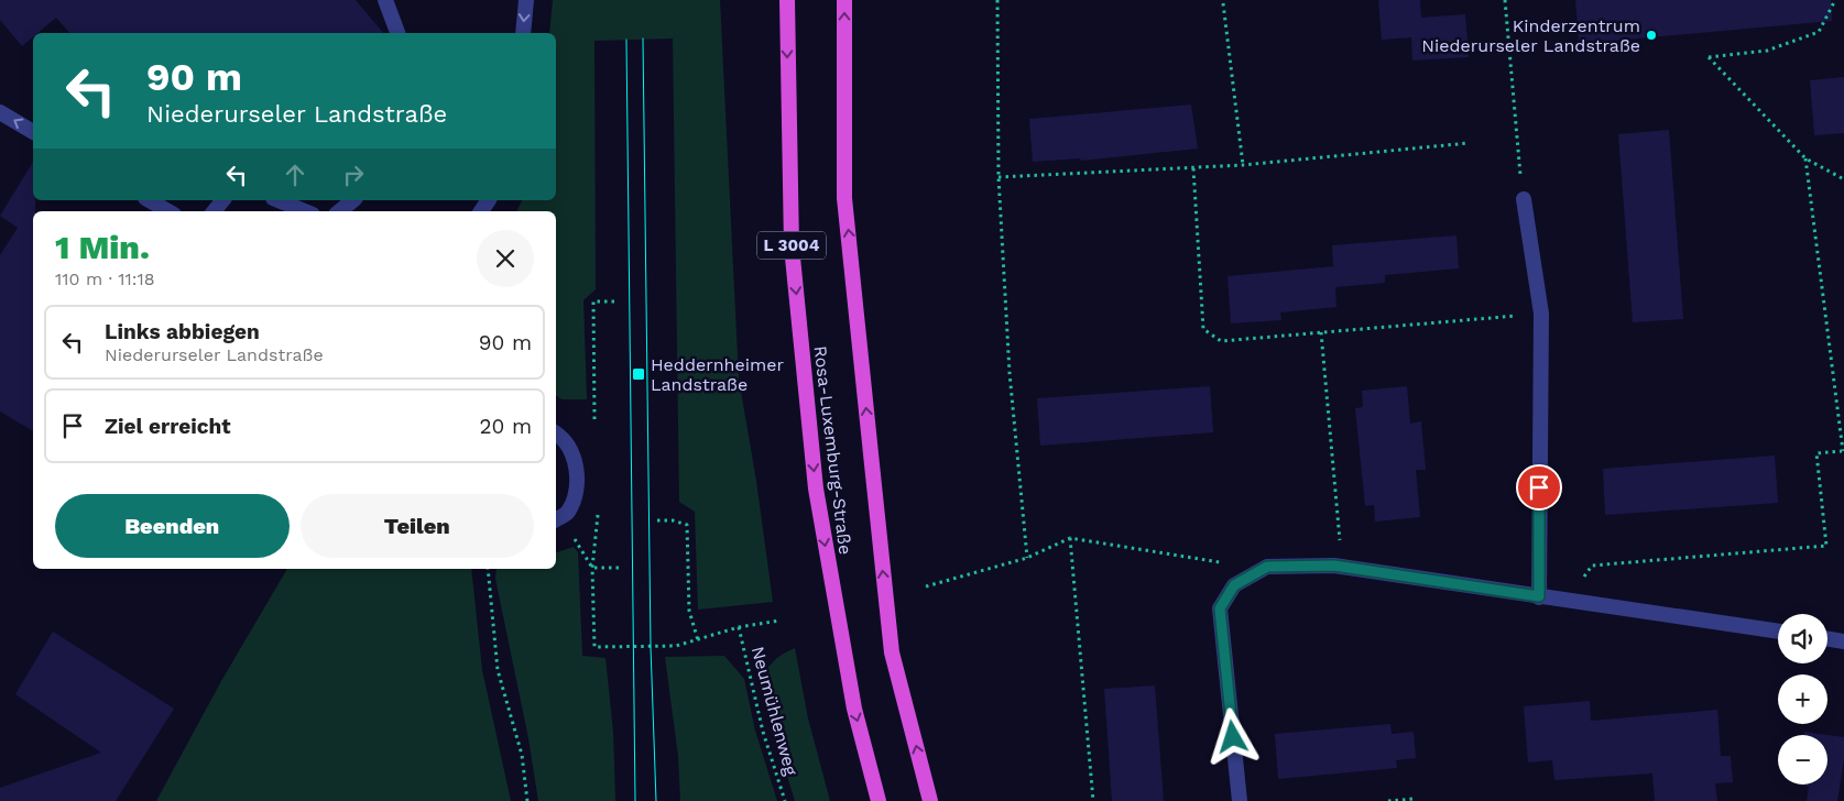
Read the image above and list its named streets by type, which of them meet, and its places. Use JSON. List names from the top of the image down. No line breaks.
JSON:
{"streets":{"highway":["L 3004","Rosa-Luxemburg-Straße"],"path":["Neumühlenweg"]},"places":{"other":["Kinderzentrum Niederurseler Landstraße"],"transit":["Heddernheimer Landstraße"]},"page":{"turn":["90 m","Niederurseler Landstraße"],"heading":["1 Min.","110 m · 11:18"],"list":[{"name":"Links abbiegen","note":"Niederurseler Landstraße","value":"90 m"},{"name":"Ziel erreicht","value":"20 m"}],"buttons":["Beenden","Teilen"],"map_buttons":["+","−"]}}
